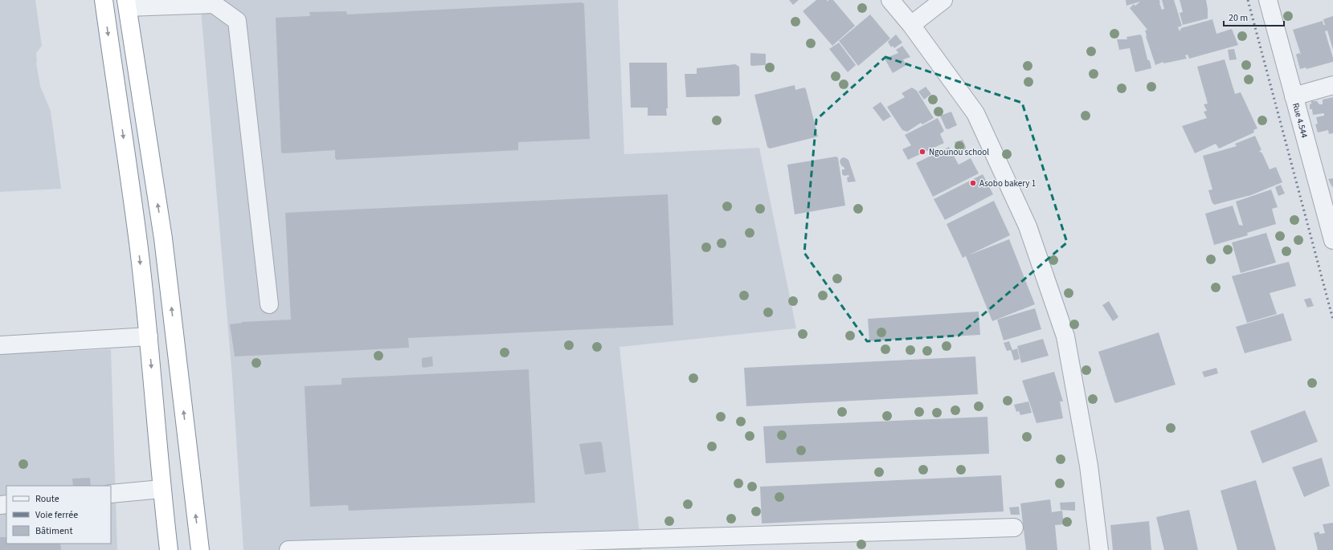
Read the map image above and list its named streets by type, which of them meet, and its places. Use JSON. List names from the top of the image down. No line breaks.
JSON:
{"streets":{"street":["Rue 4.544"]},"places":["Ngounou school","Asobo bakery 1"],"legend":["Route","Voie ferrée","Bâtiment"],"scale_bar":"20 m"}
